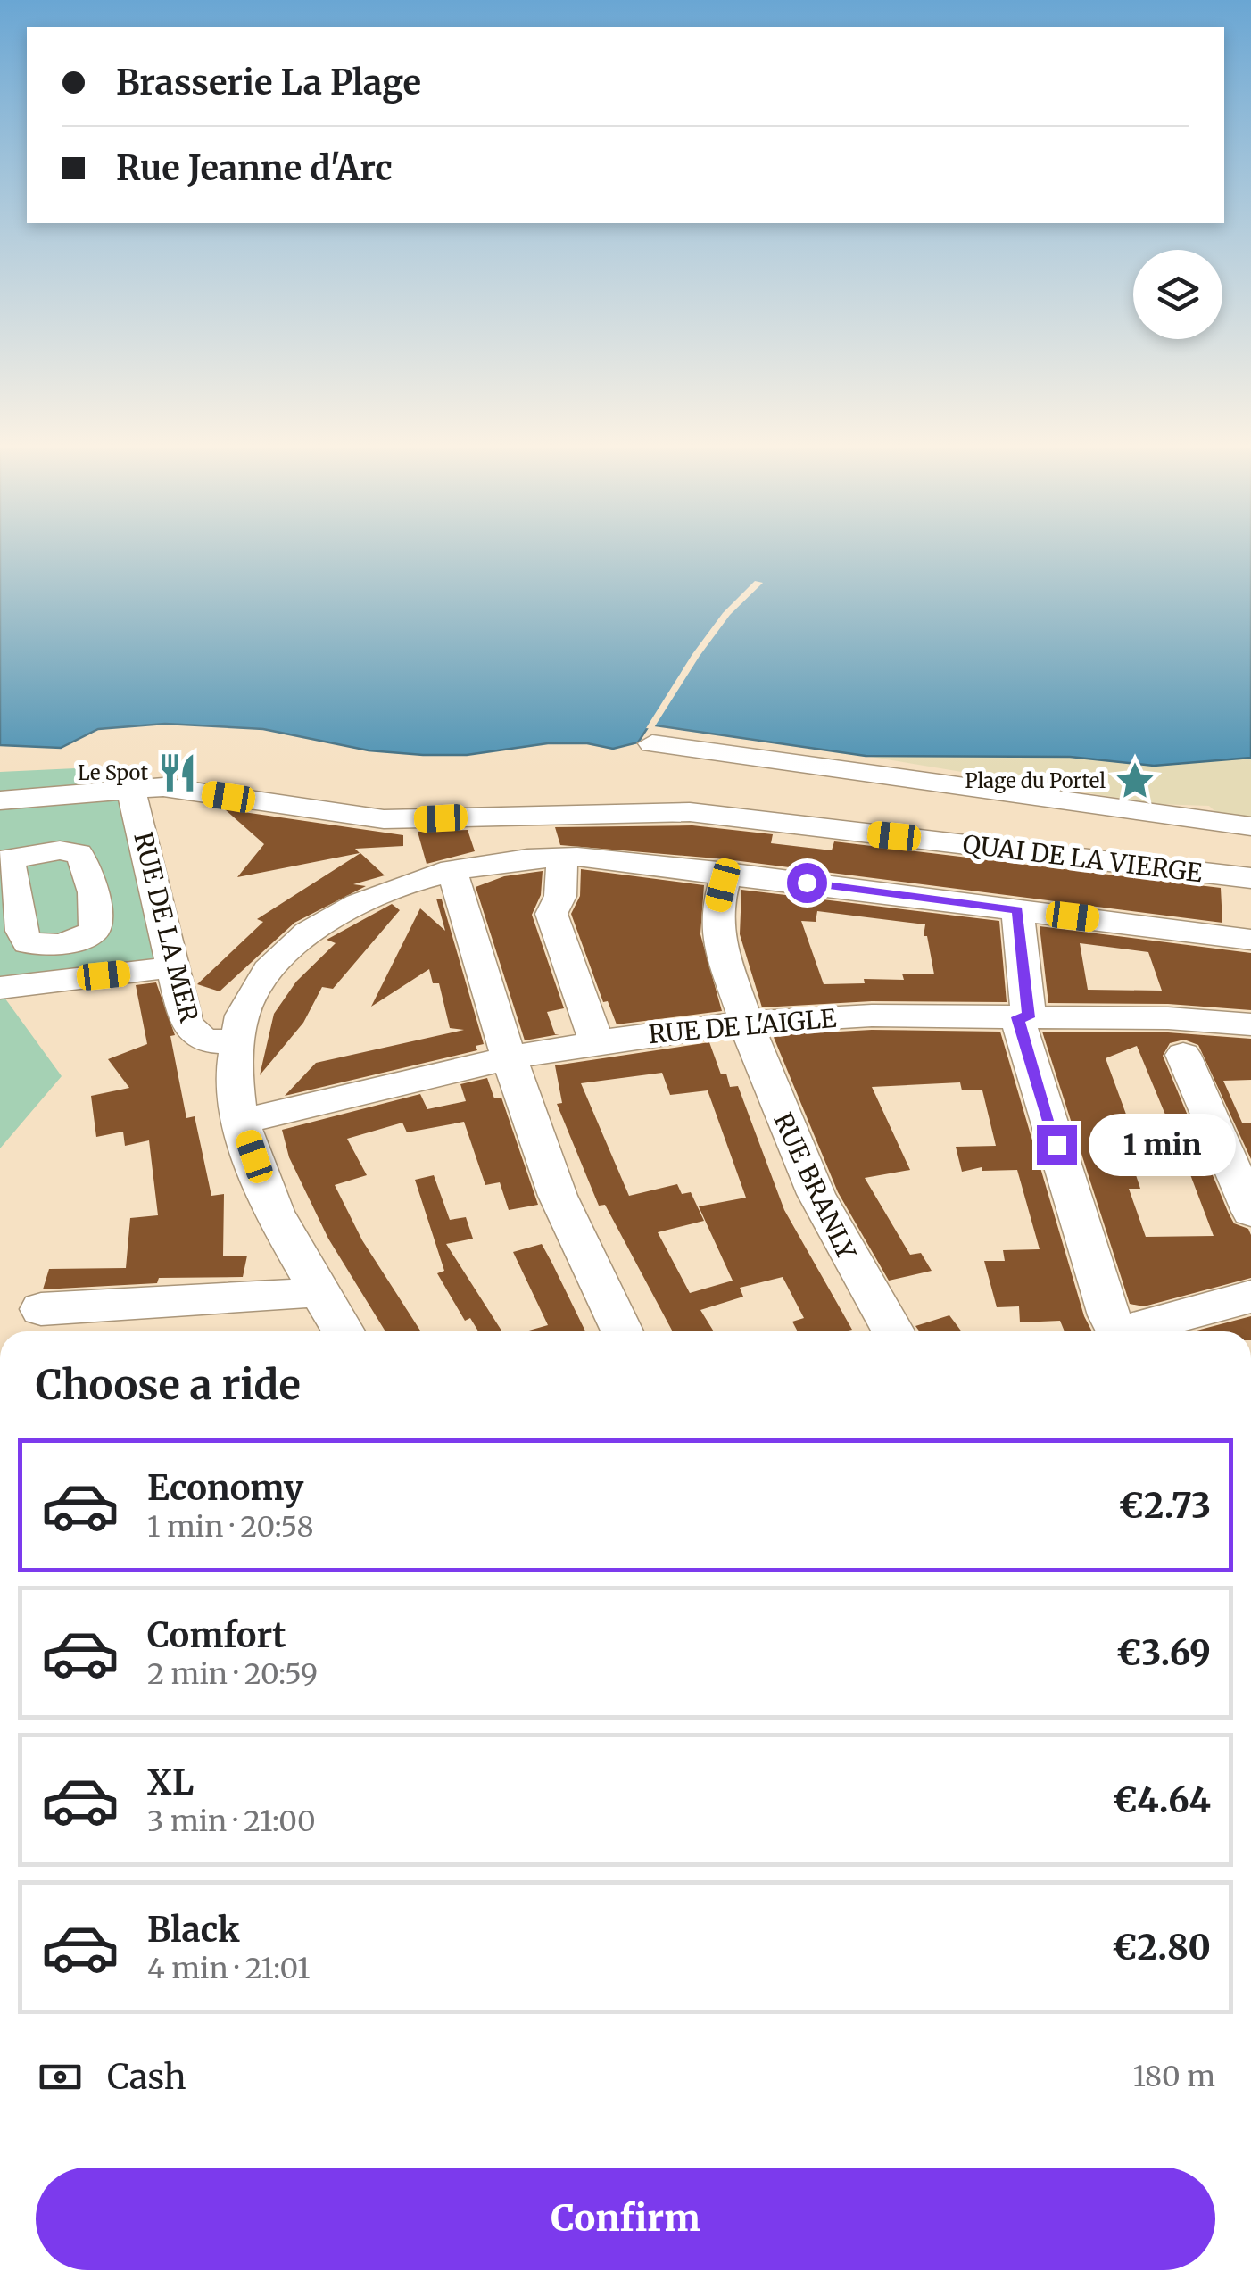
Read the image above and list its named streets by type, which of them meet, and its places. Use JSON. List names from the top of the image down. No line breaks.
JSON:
{"streets":{"street":["QUAI DE LA VIERGE","RUE DE LA MER","RUE DE L'AIGLE","RUE BRANLY"]},"crossings":[["QUAI DE LA VIERGE","RUE DE LA MER"],["RUE DE L'AIGLE","RUE BRANLY"]],"places":{"restaurant":["Le Spot"],"place":["Plage du Portel"]},"page":{"banner":["Brasserie La Plage","Rue Jeanne d'Arc"],"bubble":"1 min","heading":"Choose a ride","list":[{"name":"Economy","note":"1 min · 20:58","value":"€2.73"},{"name":"Comfort","note":"2 min · 20:59","value":"€3.69"},{"name":"XL","note":"3 min · 21:00","value":"€4.64"},{"name":"Black","note":"4 min · 21:01","value":"€2.80"}],"pay":["Cash","180 m"],"buttons":"Confirm"}}
